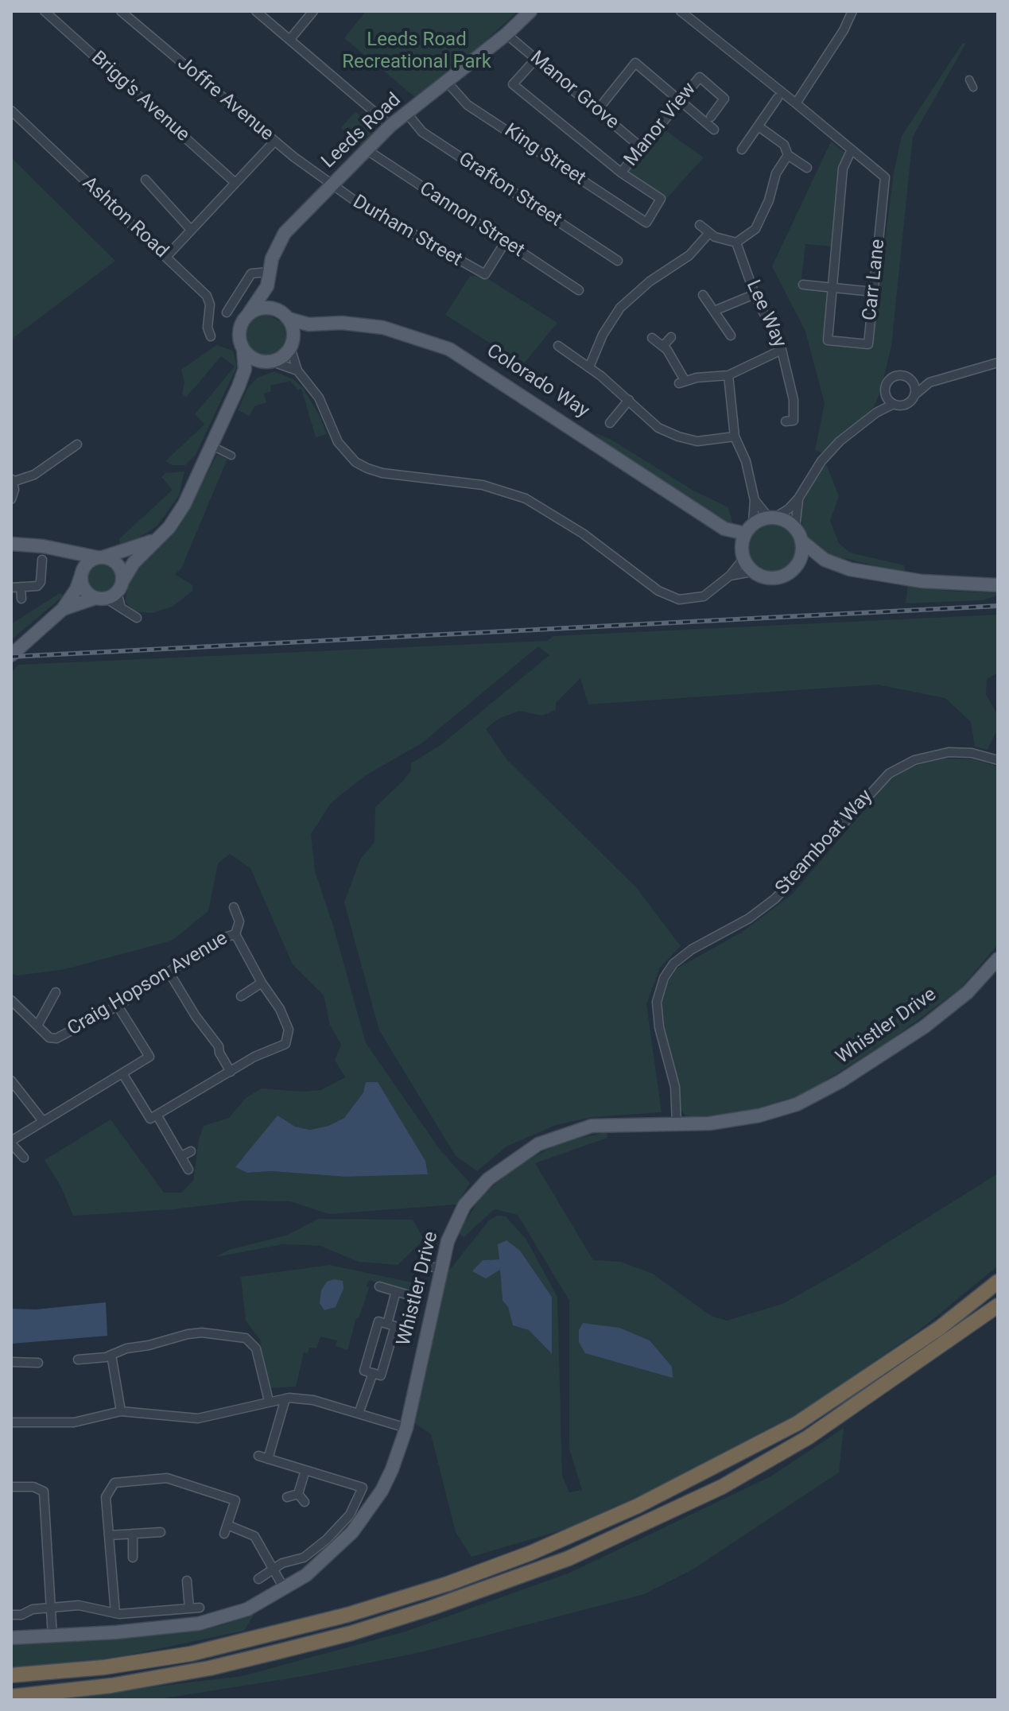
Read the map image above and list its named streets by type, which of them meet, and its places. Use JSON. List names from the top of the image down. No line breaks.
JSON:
{"streets":{"main road":["Leeds Road","Colorado Way","Whistler Drive"],"street":["Manor Grove","Brigg's Avenue","Joffre Avenue","Manor View","King Street","Grafton Street","Ashton Road","Cannon Street","Durham Street","Carr Lane","Lee Way","Steamboat Way","Craig Hopson Avenue"]},"crossings":[["Manor Grove","Manor View"],["Manor Grove","Leeds Road"],["Joffre Avenue","Leeds Road"],["Joffre Avenue","Durham Street"],["Manor View","King Street"],["Leeds Road","King Street"],["Leeds Road","Grafton Street"],["Leeds Road","Cannon Street"],["Leeds Road","Durham Street"],["Leeds Road","Colorado Way"],["Cannon Street","Durham Street"],["Steamboat Way","Whistler Drive"]],"parks":["Leeds Road Recreational Park"]}
